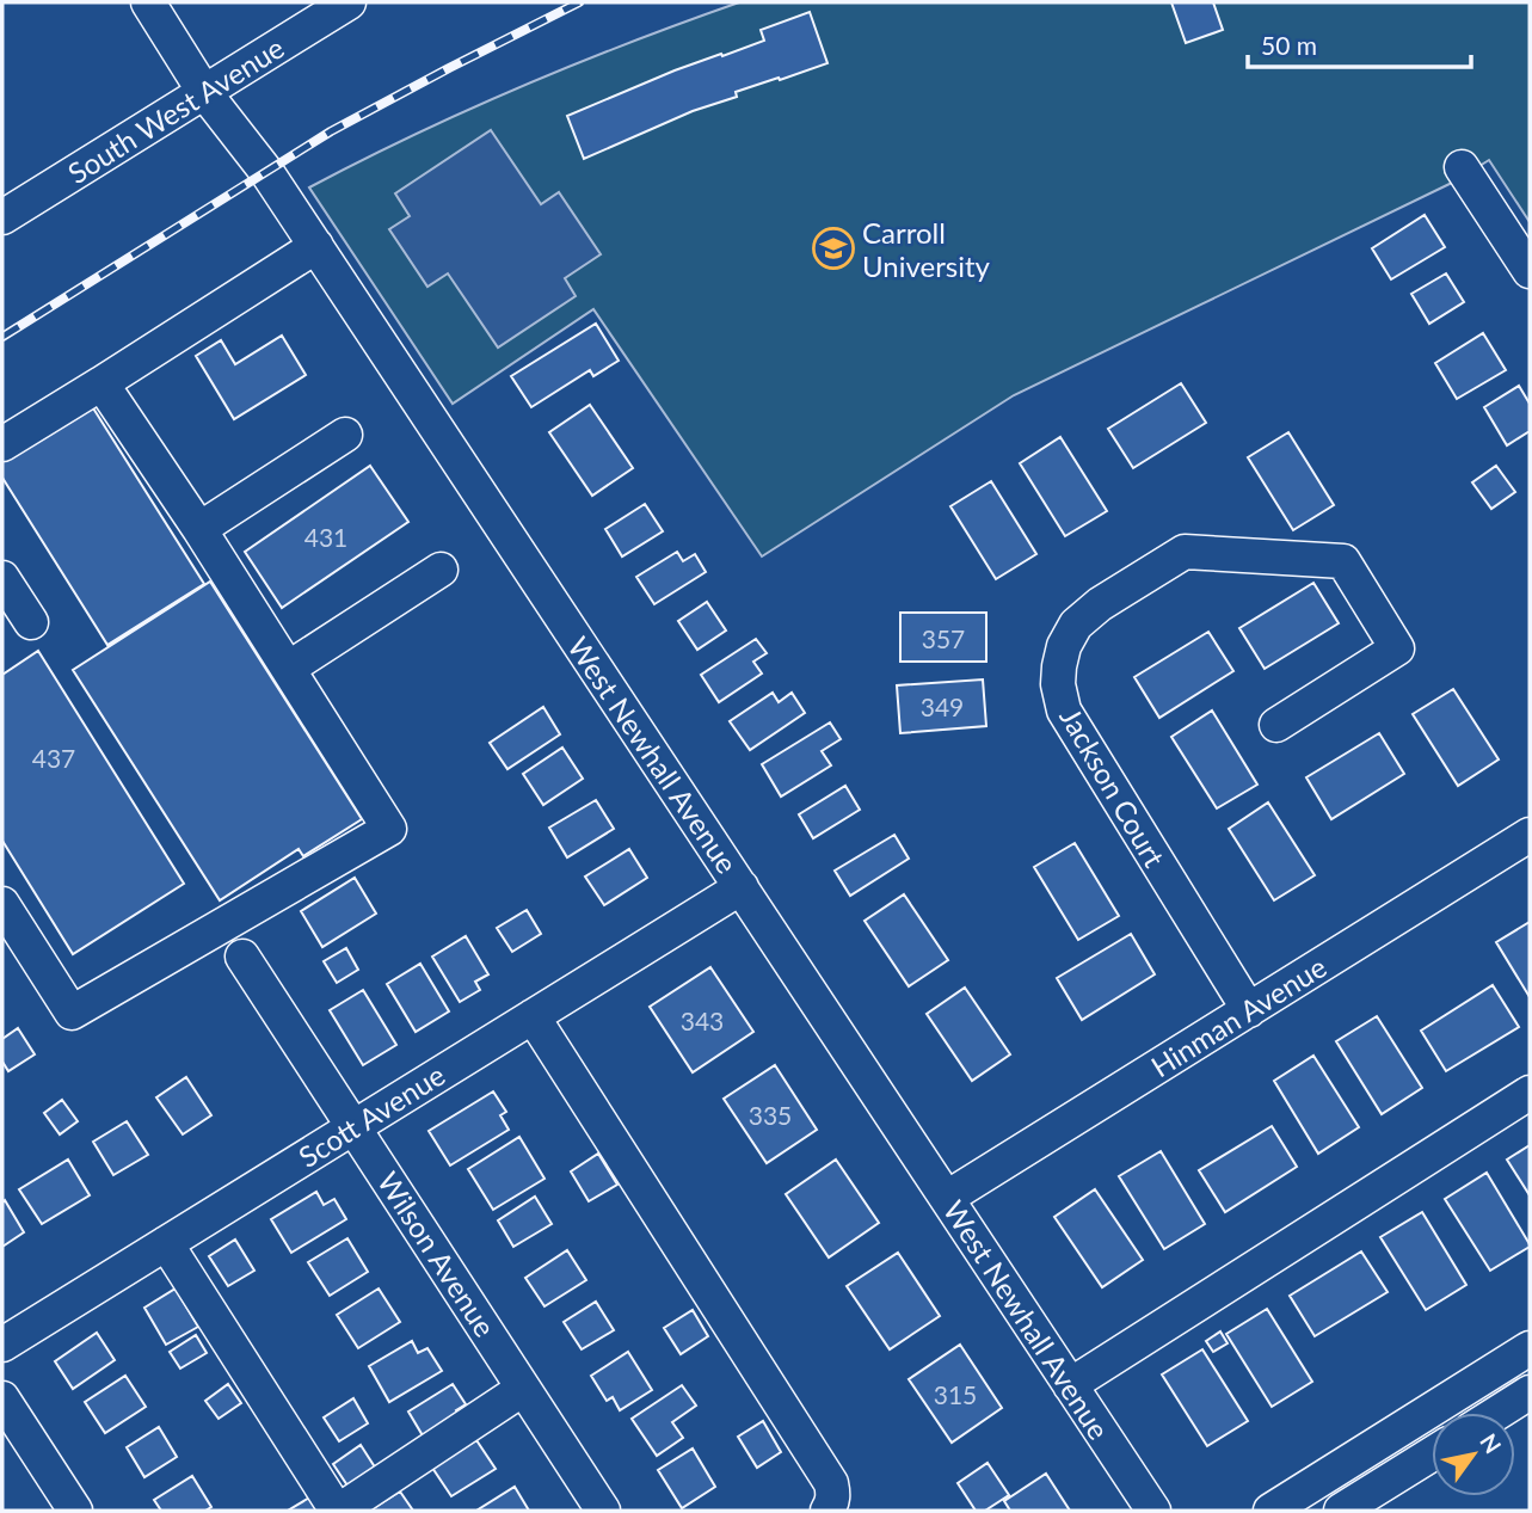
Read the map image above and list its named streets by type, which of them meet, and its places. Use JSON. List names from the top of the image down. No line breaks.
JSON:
{"streets":{"street":["South West Avenue","West Newhall Avenue","Jackson Court","Hinman Avenue","Scott Avenue","Wilson Avenue"]},"crossings":[["South West Avenue","West Newhall Avenue"],["West Newhall Avenue","Hinman Avenue"],["West Newhall Avenue","Scott Avenue"],["Jackson Court","Hinman Avenue"],["Scott Avenue","Wilson Avenue"]],"places":{"school or university":["Carroll University"]},"house_numbers":["431","357","349","437","343","335","315"],"scale_bar":"50 m","north":"top right"}
